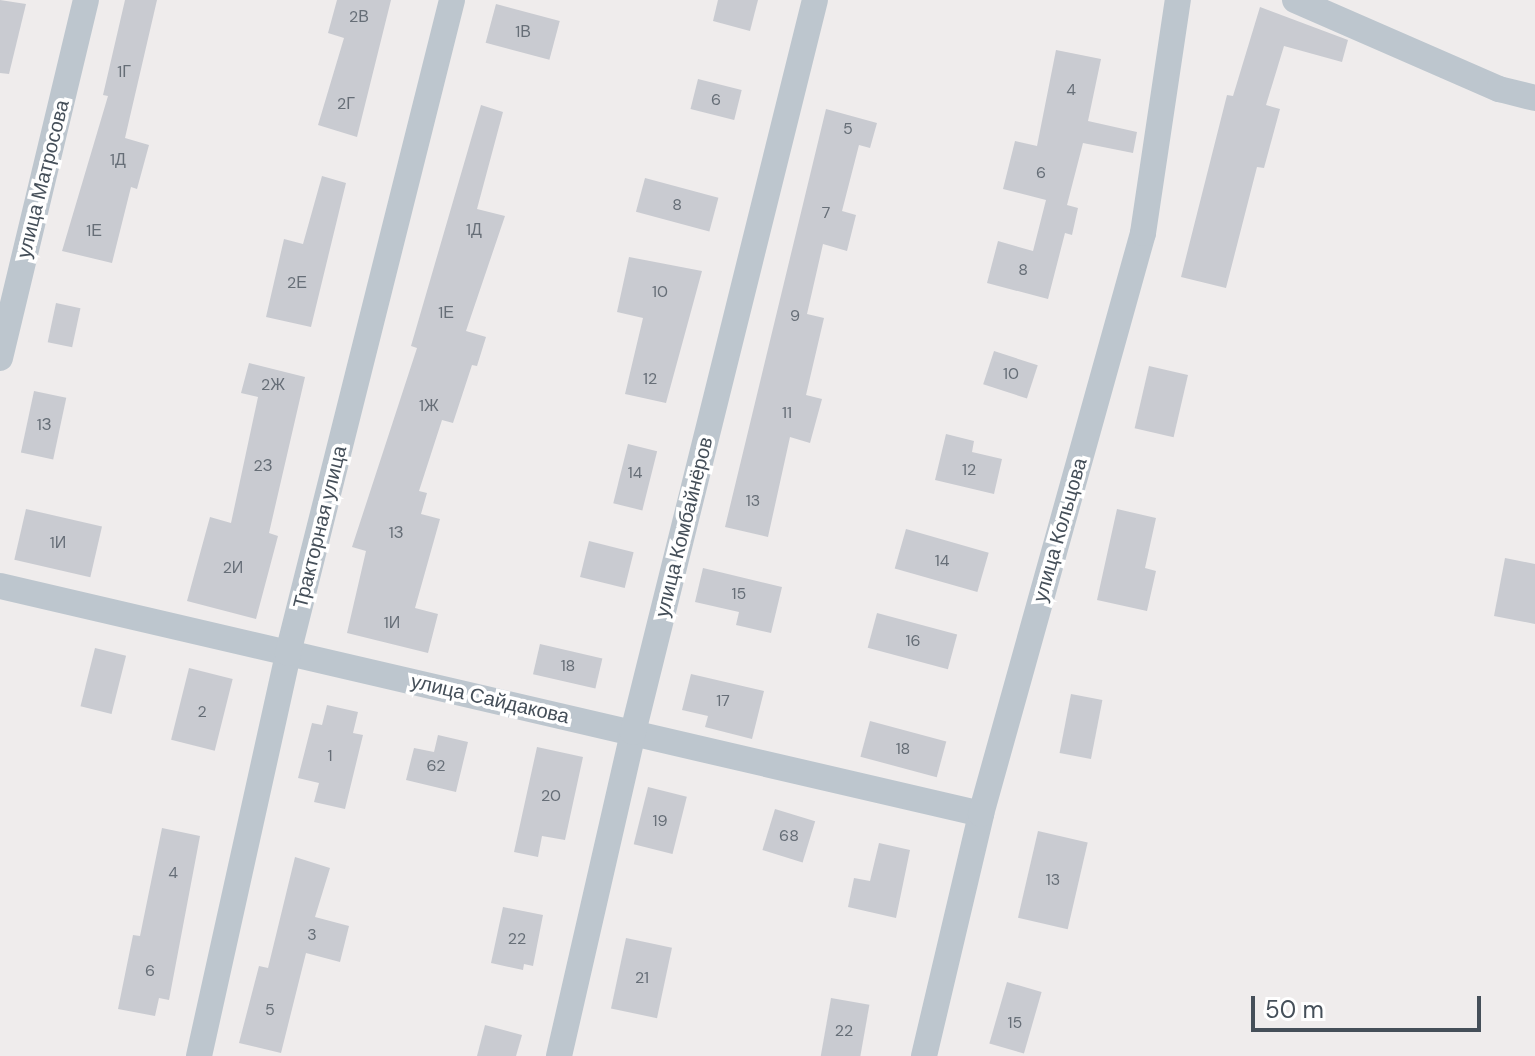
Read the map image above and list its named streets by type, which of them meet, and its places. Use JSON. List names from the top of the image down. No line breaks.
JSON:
{"streets":{"street":["улица Матросова","Тракторная улица","улица Комбайнёров","улица Кольцова","улица Сайдакова"]},"crossings":[["Тракторная улица","улица Сайдакова"],["улица Комбайнёров","улица Сайдакова"],["улица Кольцова","улица Сайдакова"]],"house_numbers":["2В","1В","1Г","4","6","2Г","5","1Д","6","8","7","1Д","1Е","8","2Е","10","1Е","9","10","12","2Ж","1Ж","11","1З","2З","12","14","13","1З","1И","14","2И","15","1И","16","18","17","2","18","1","62","20","19","68","4","13","3","22","6","21","5","15","22"],"scale_bar":"50 m"}
